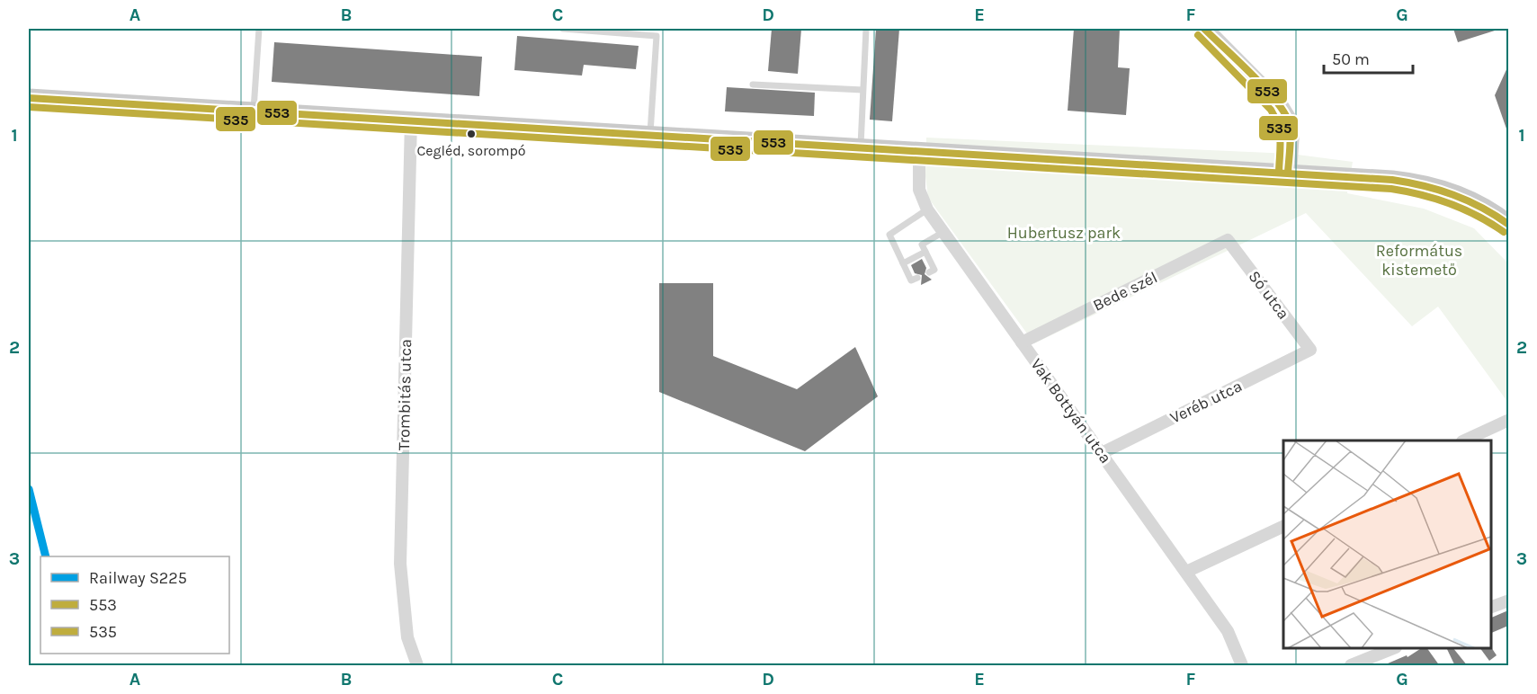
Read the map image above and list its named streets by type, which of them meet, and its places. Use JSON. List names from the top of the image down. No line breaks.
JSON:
{"streets":{"street":["Bede szél","Só utca","Trombitás utca","Veréb utca","Vak Bottyán utca"]},"crossings":[["Bede szél","Só utca"],["Bede szél","Vak Bottyán utca"],["Só utca","Veréb utca"],["Veréb utca","Vak Bottyán utca"]],"parks":["Hubertusz park","Református kistemető"],"places":["Cegléd, sorompó"],"lines":["transit line 553","transit line 535","rail line S225"],"legend":["Railway S225","553","535"],"scale_bar":"50 m","grid":{"columns":["A","B","C","D","E","F","G"],"rows":["1","2","3"]}}
